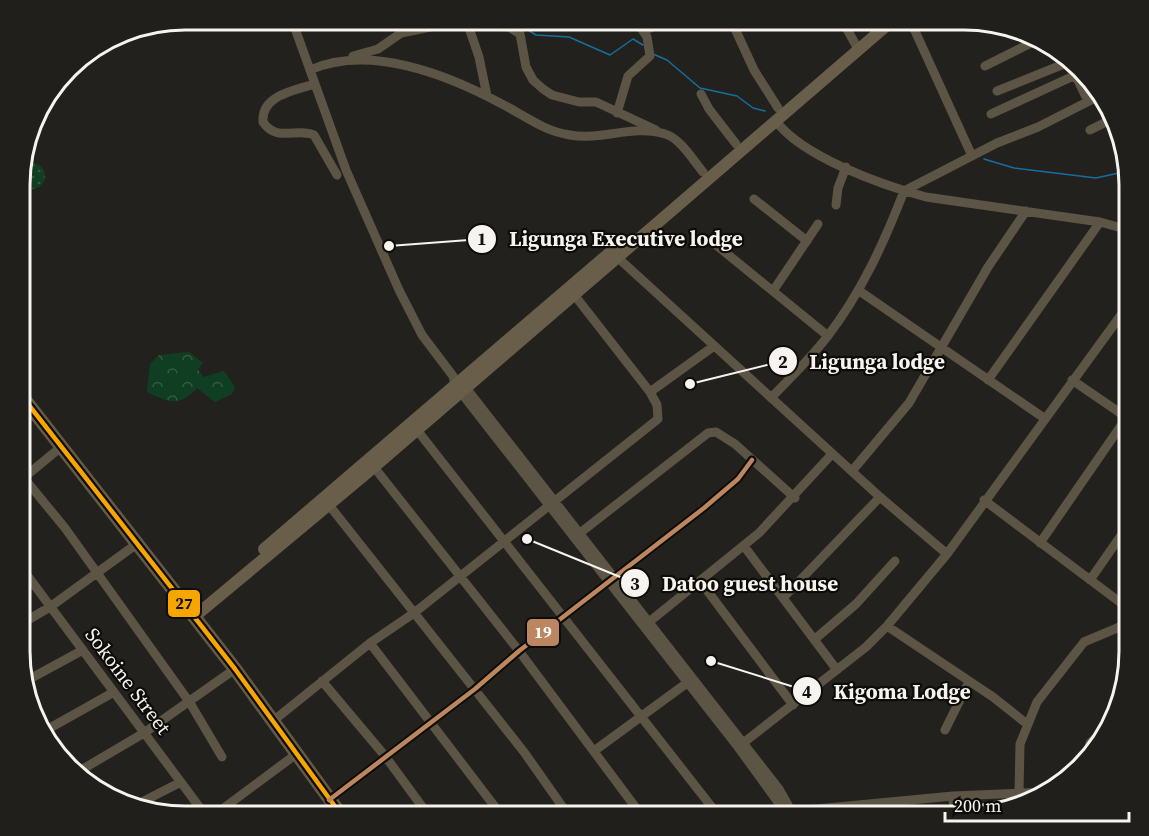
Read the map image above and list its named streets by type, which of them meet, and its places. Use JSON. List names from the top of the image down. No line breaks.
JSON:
{"streets":{"street":["Sokoine Street"]},"places":["Ligunga Executive lodge","Ligunga lodge","Datoo guest house","Kigoma Lodge"],"lines":["transit line 27","transit line 19"],"scale_bar":"200 m"}
